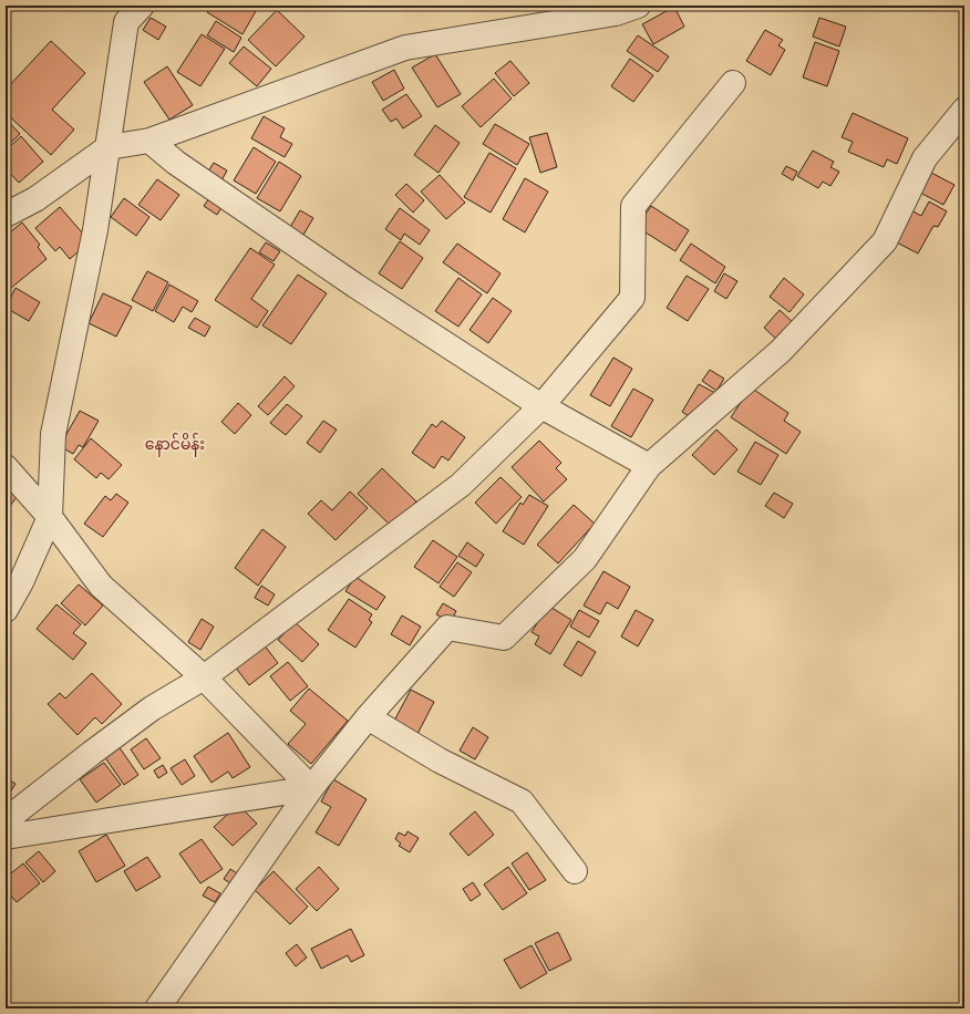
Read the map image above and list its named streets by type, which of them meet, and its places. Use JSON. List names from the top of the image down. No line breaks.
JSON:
{"districts":["နောင်မိန်း"]}
